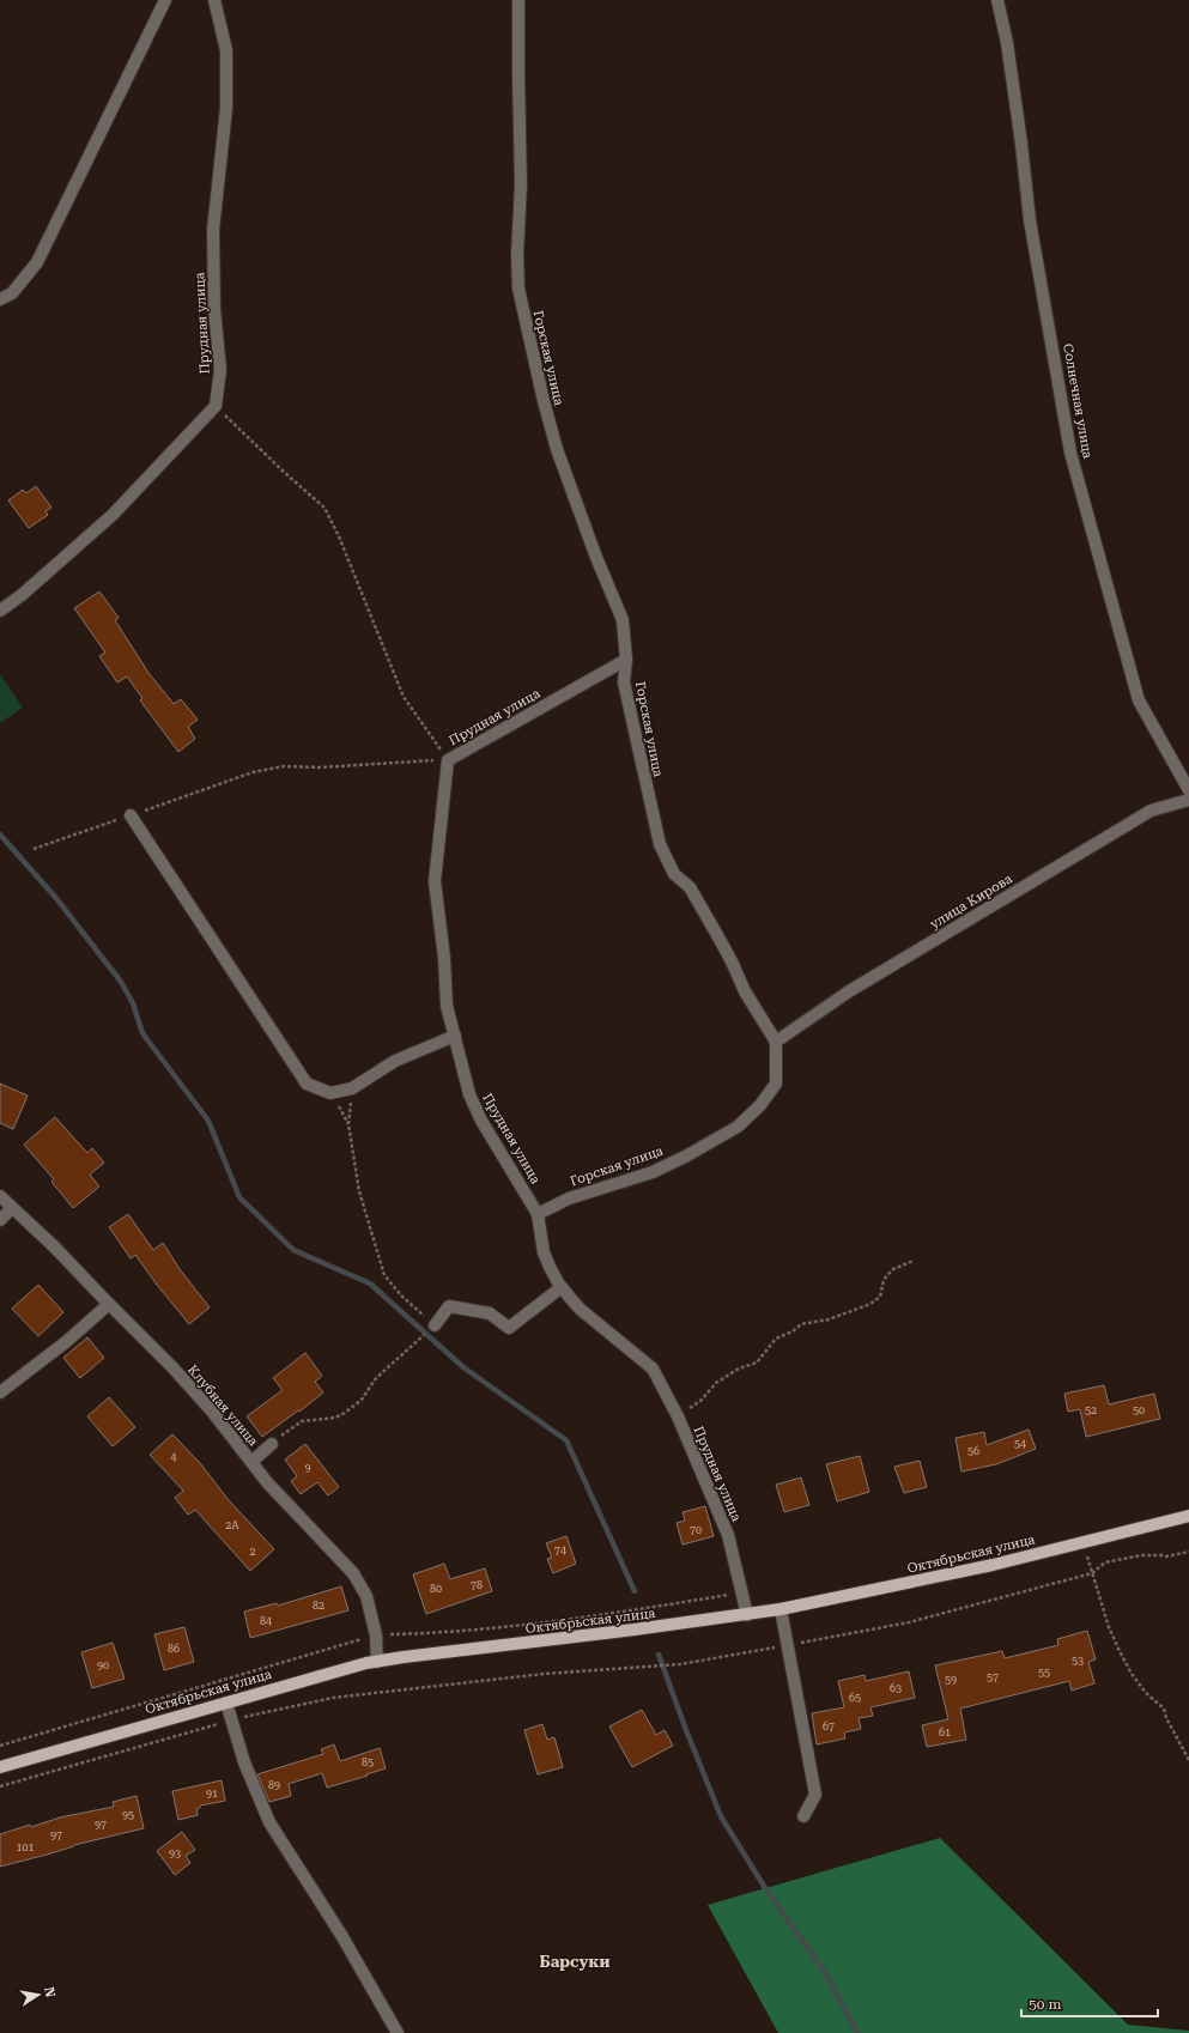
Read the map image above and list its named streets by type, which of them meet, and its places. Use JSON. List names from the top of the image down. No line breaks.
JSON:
{"streets":{"main road":["Октябрьская улица"],"street":["Прудная улица","Горская улица","Солнечная улица","улица Кирова","Клубная улица"]},"crossings":[["Прудная улица","Горская улица"],["Прудная улица","Октябрьская улица"],["Горская улица","улица Кирова"],["Клубная улица","Октябрьская улица"]],"districts":["Барсуки"],"house_numbers":["52","50","54","56","4","9","2А","70","74","2","78","80","82","84","86","53","90","55","57","59","63","65","67","61","85","89","91","95","97","97","101","93"],"scale_bar":"50 m","north":"right"}
